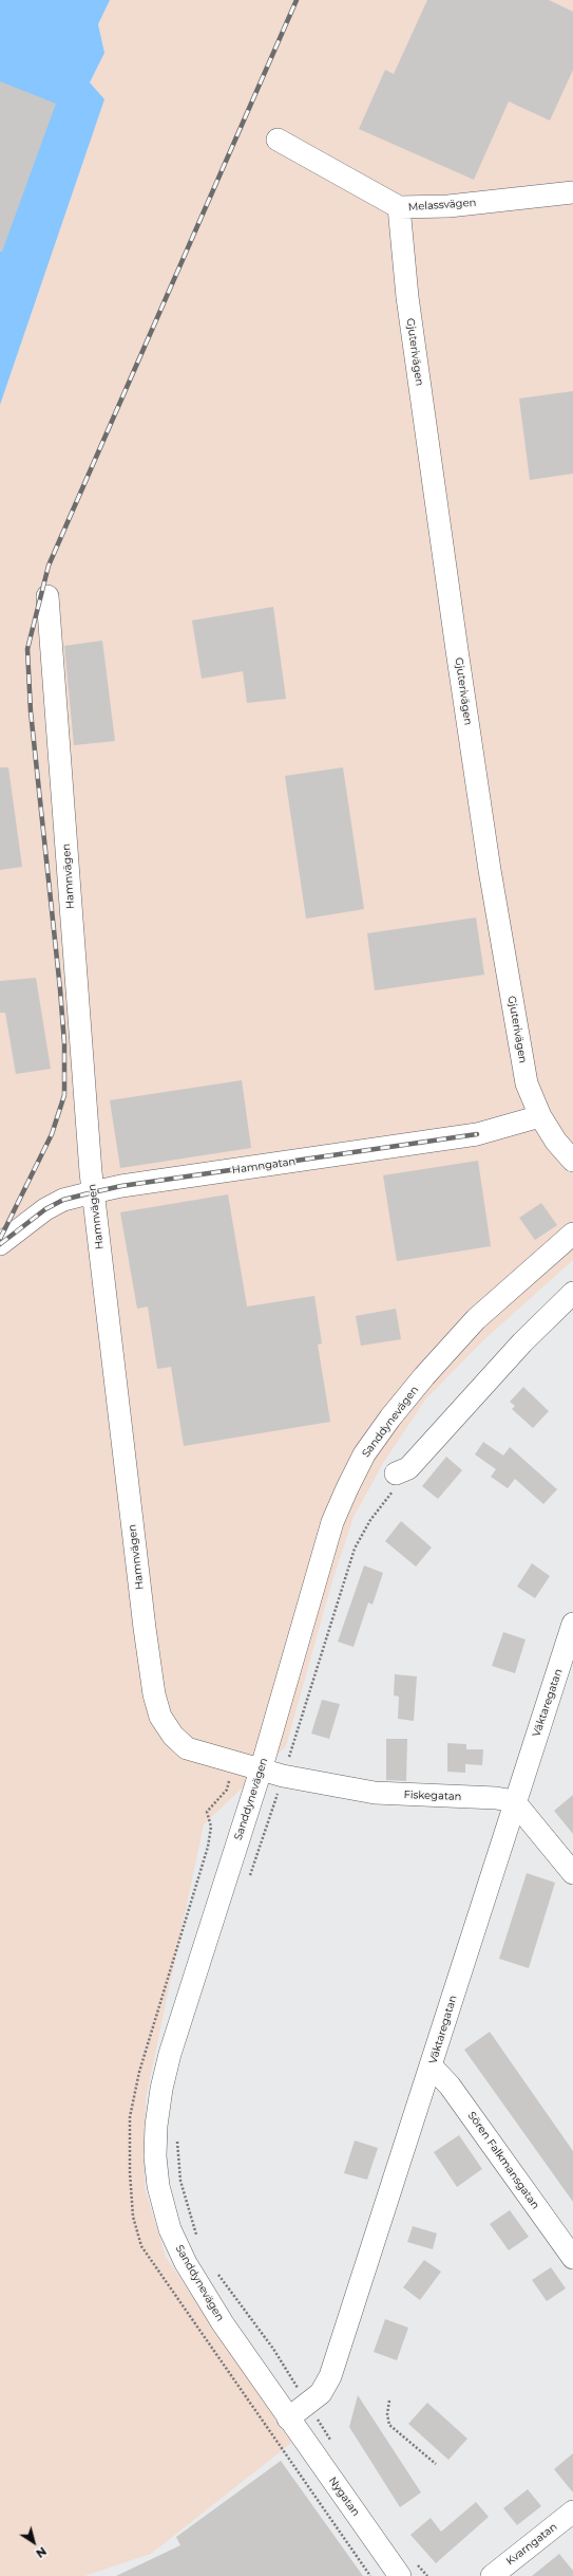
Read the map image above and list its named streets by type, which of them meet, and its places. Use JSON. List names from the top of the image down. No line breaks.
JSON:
{"streets":{"street":["Melassvägen","Gjuterivägen","Hamnvägen","Hamngatan","Sanddynevägen","Väktaregatan","Fiskegatan","Sören Falkmansgatan","Nygatan","Kvarngatan"]},"crossings":[["Melassvägen","Gjuterivägen"],["Gjuterivägen","Hamngatan"],["Hamnvägen","Hamngatan"],["Hamnvägen","Sanddynevägen"],["Hamnvägen","Fiskegatan"],["Sanddynevägen","Väktaregatan"],["Sanddynevägen","Fiskegatan"],["Sanddynevägen","Nygatan"],["Väktaregatan","Fiskegatan"],["Väktaregatan","Sören Falkmansgatan"],["Väktaregatan","Nygatan"]],"north":"bottom right"}
